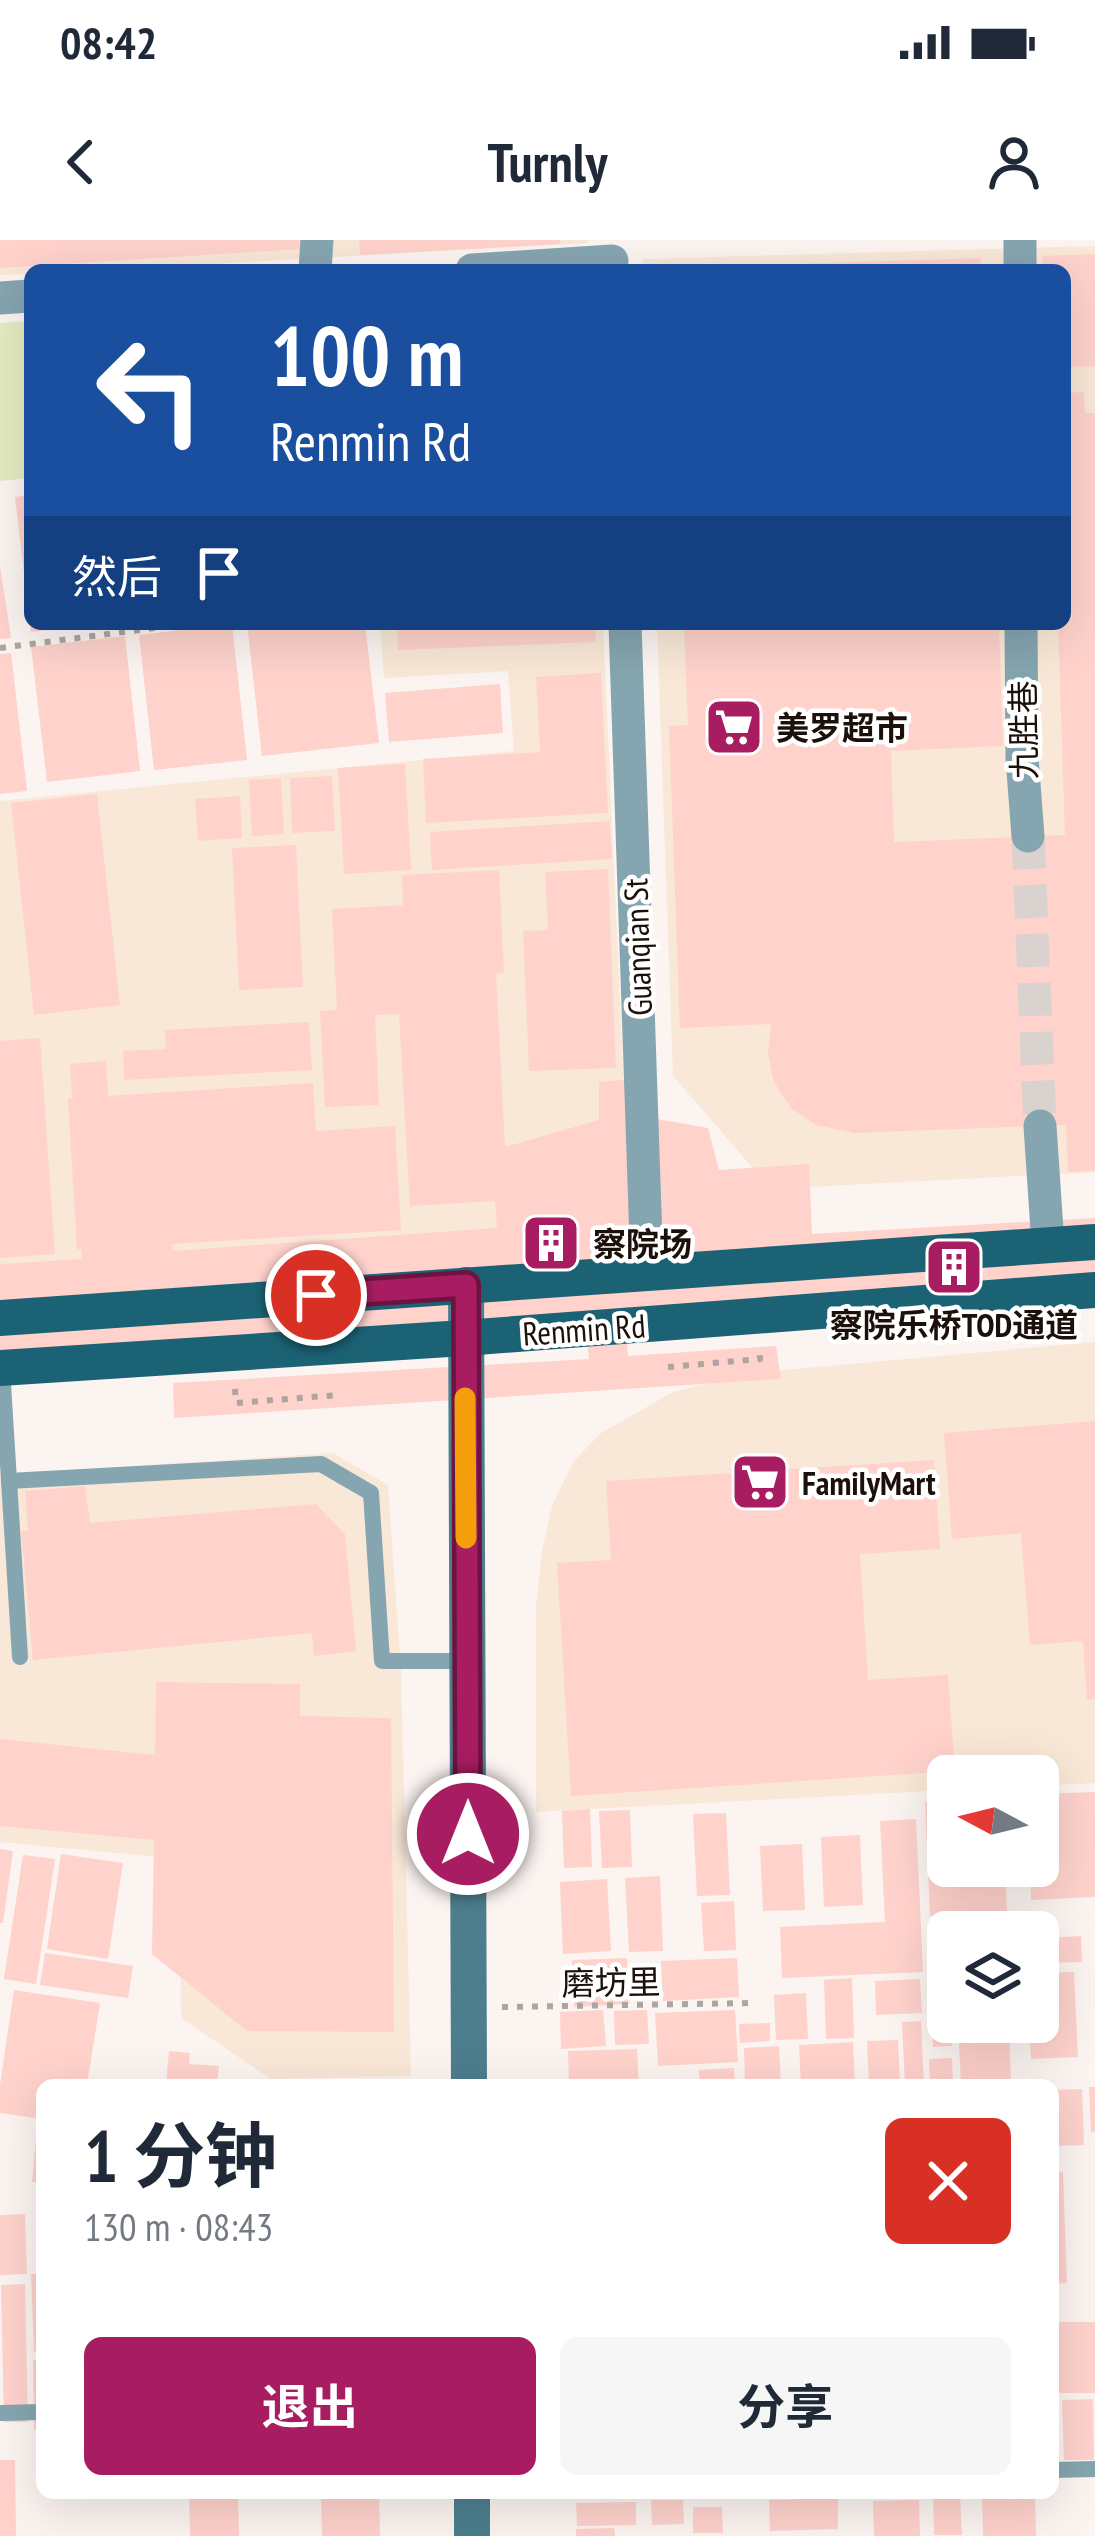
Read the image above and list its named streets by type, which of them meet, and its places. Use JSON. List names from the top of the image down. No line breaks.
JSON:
{"streets":{"main road":["Renmin Rd"],"street":["九胜巷","Guanqian St"],"path":["磨坊里"]},"crossings":[["Guanqian St","Renmin Rd"]],"places":{"supermarket":["美罗超市","FamilyMart"],"building":["察院场","察院乐桥TOD通道"]},"north":"left","page":{"status":"08:42","header":"Turnly","turn":["100 m","Renmin Rd"],"then":"然后","heading":["1 分钟","130 m · 08:43"],"buttons":["退出","分享"]}}
